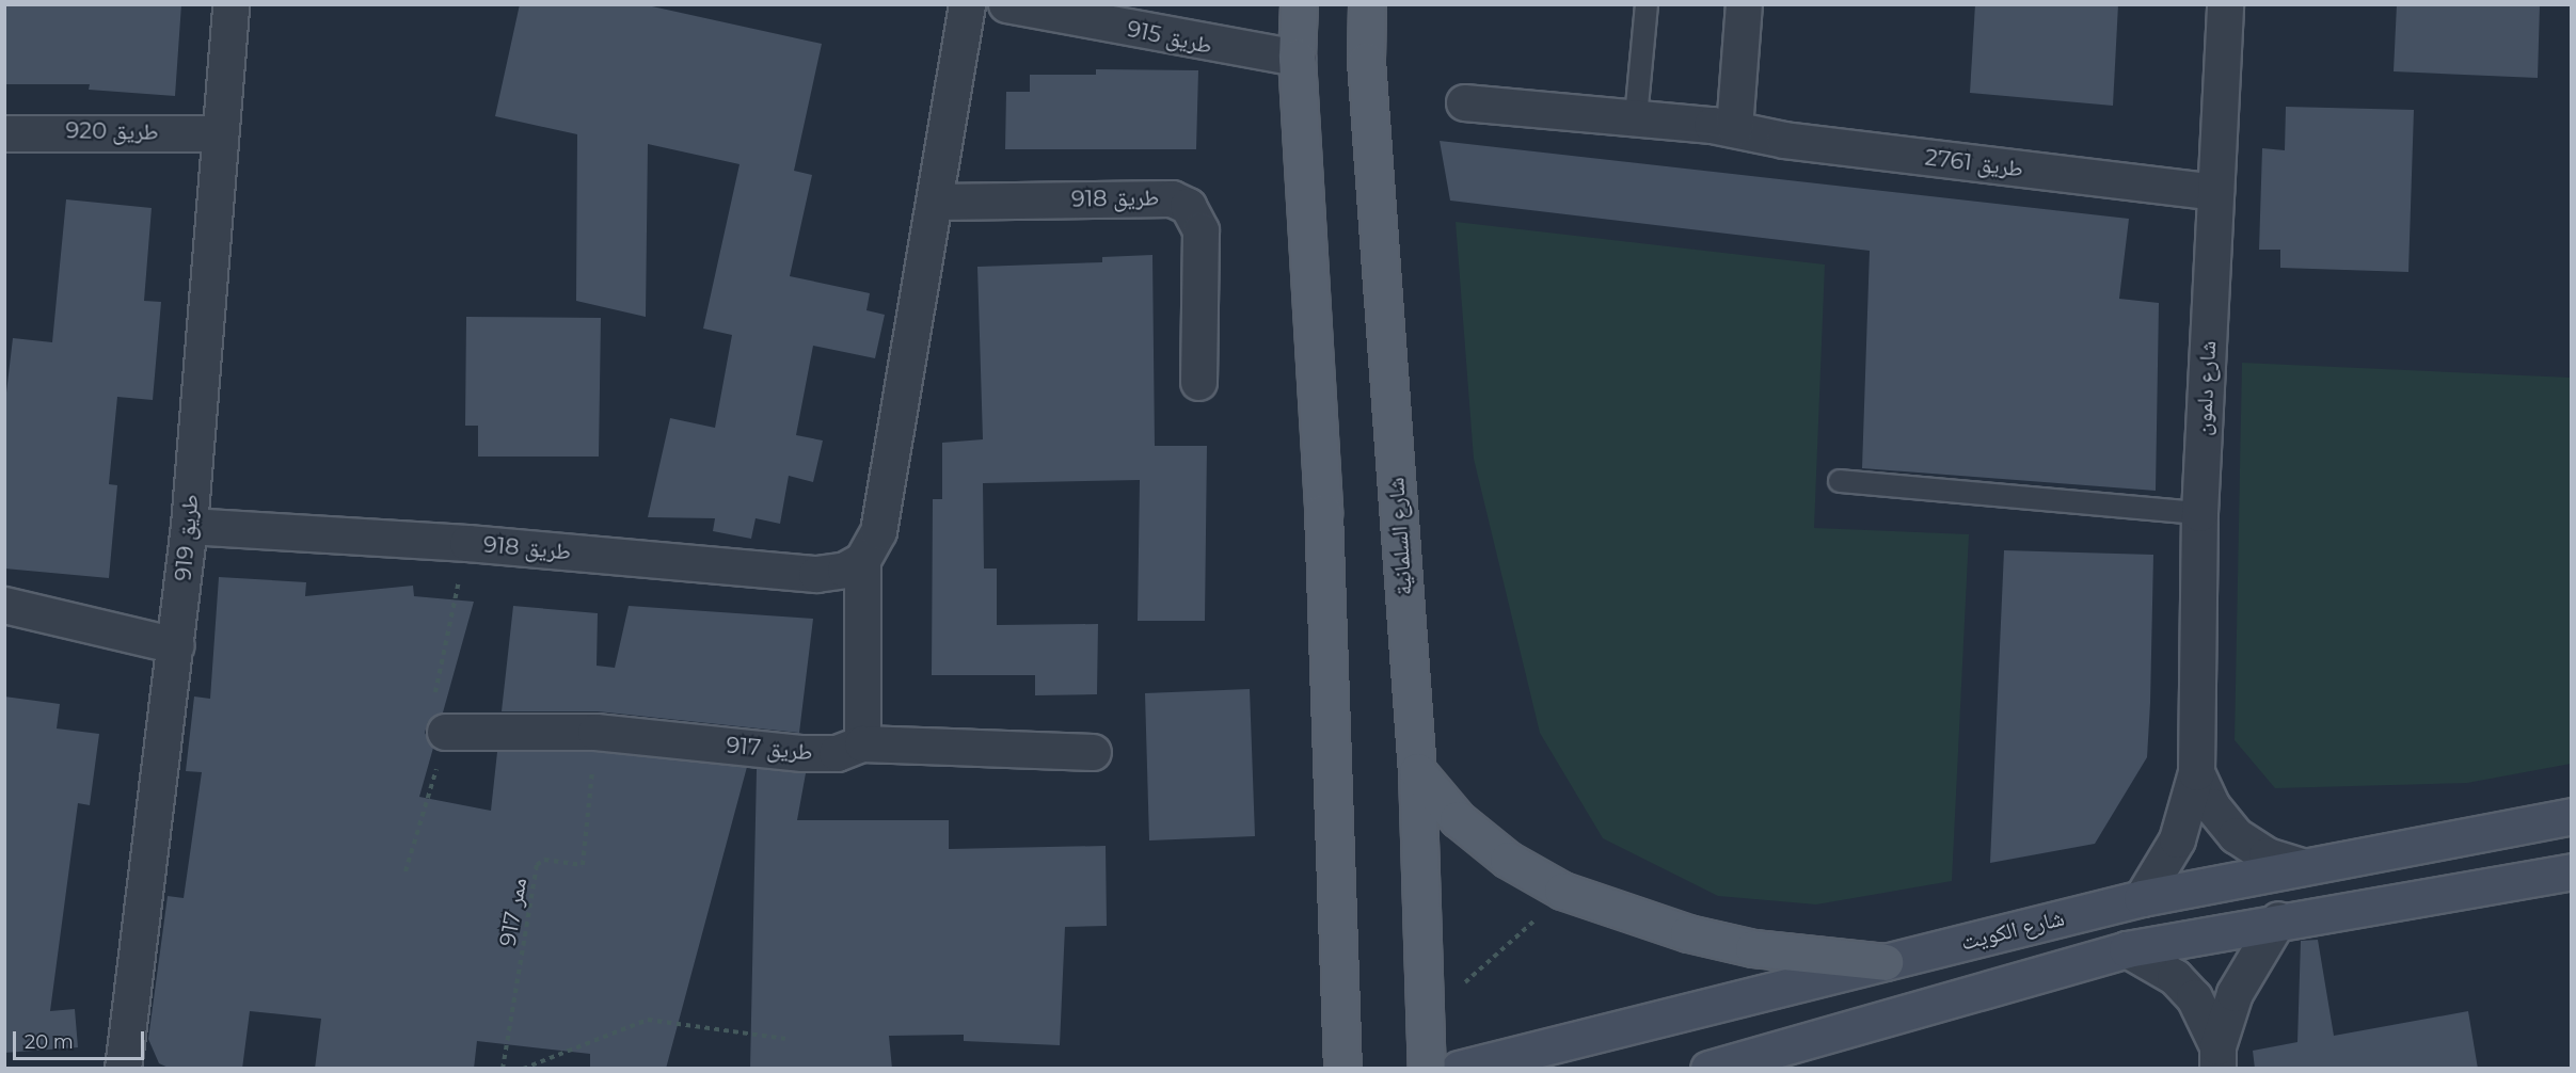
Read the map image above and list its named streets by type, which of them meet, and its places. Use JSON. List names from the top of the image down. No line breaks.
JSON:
{"streets":{"main road":["شارع السلمانية","شارع الكويت"],"street":["طريق 915","طريق 920","طريق 2761","طريق 918","شارع دلمون","طريق 919","طريق 917"],"path":["ممر 917"]},"crossings":[["طريق 920","طريق 919"],["طريق 2761","شارع دلمون"],["طريق 918","طريق 919"],["شارع دلمون","شارع الكويت"],["طريق 917","ممر 917"]],"scale_bar":"20 m"}
